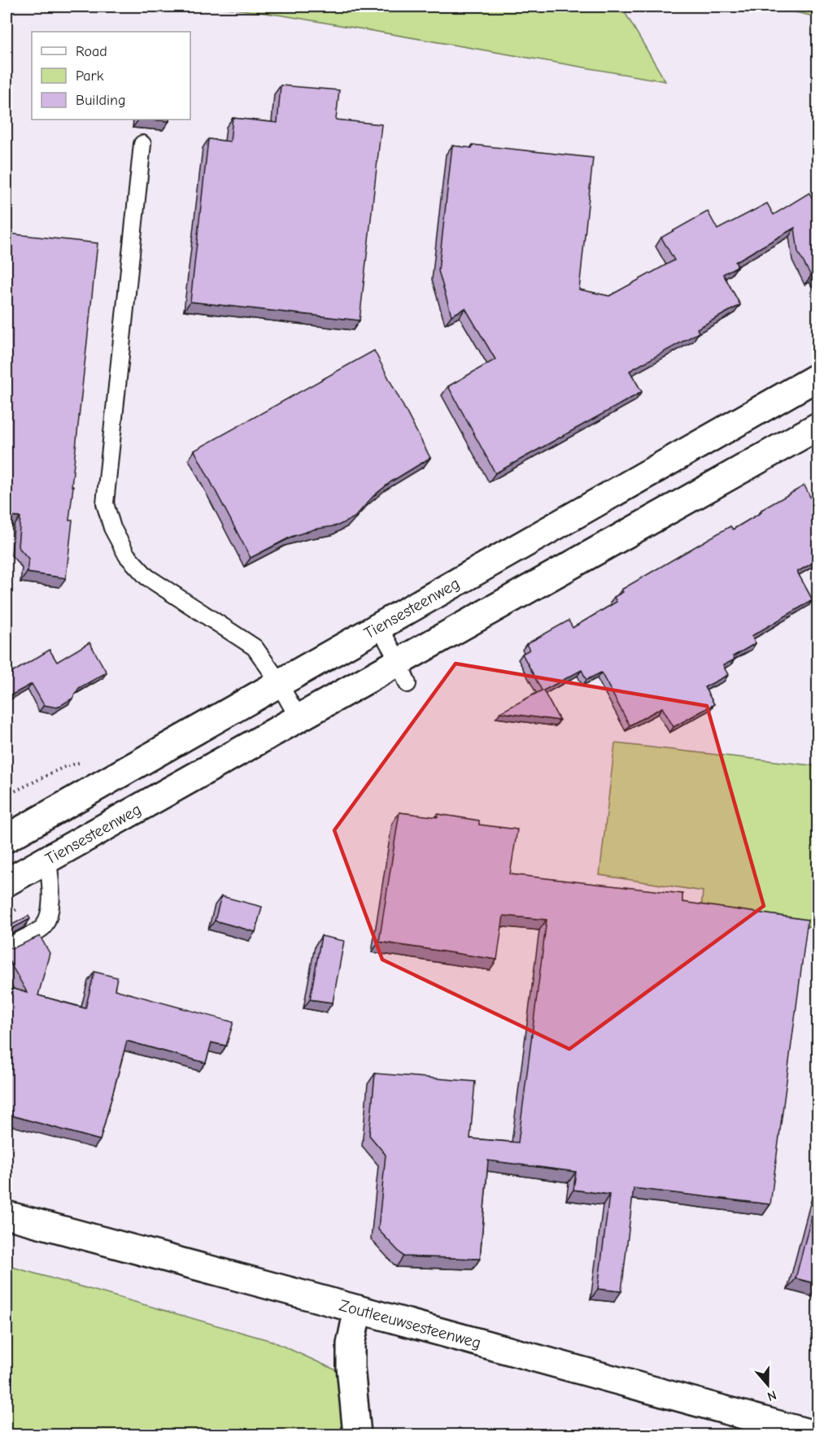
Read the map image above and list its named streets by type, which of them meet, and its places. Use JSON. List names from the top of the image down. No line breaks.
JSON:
{"streets":{"main road":["Tiensesteenweg","Zoutleeuwsesteenweg"]},"legend":["Road","Park","Building"],"north":"bottom"}
